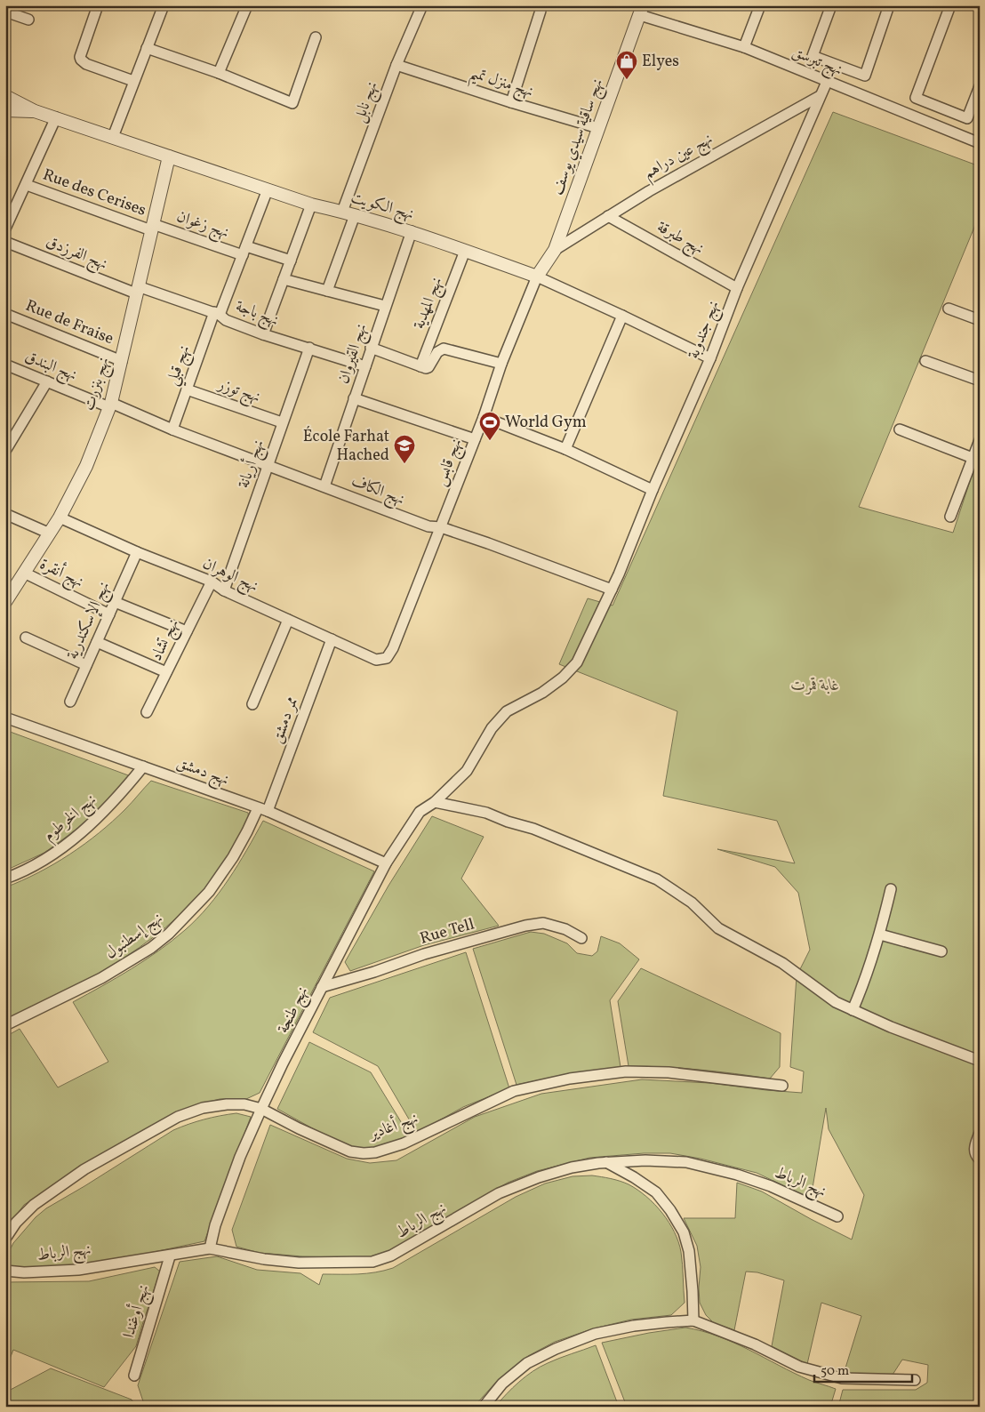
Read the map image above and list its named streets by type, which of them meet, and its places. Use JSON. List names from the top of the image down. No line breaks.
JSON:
{"streets":{"street":["نهج تبرسق","نهج منزل تميم","نهج نابل","نهج ساقية سيدي يوسف","نهج عين دراهم","Rue des Cerises","نهج الكويت","نهج زغوان","نهج طبرقة","نهج الفرزدق","نهج المهدية","نهج باجة","Rue de Fraise","نهج جندوبة","نهج القيروان","نهج قبلي","نهج البندق","نهج بنزرت","نهج توزر","نهج قابس","نهج أريانة","نهج الكاف","نهج أنقرة","نهج الوهران","نهج الإسكندرية","نهج تشاد","ممر دمشق","نهج دمشق","نهج الخرطوم","Rue Tell","نهج إسطنبول","نهج طنجة","نهج أغادير","نهج الرباط","نهج أوغندا"]},"crossings":[["نهج تبرسق","نهج ساقية سيدي يوسف"],["نهج تبرسق","نهج جندوبة"],["نهج منزل تميم","نهج نابل"],["نهج منزل تميم","نهج ساقية سيدي يوسف"],["نهج نابل","نهج الكويت"],["نهج ساقية سيدي يوسف","نهج عين دراهم"],["نهج ساقية سيدي يوسف","نهج الكويت"],["نهج ساقية سيدي يوسف","نهج قابس"],["نهج عين دراهم","نهج طبرقة"],["نهج عين دراهم","نهج جندوبة"],["Rue des Cerises","نهج زغوان"],["Rue des Cerises","نهج بنزرت"],["نهج الكويت","نهج المهدية"],["نهج الكويت","نهج جندوبة"],["نهج الكويت","نهج القيروان"],["نهج الكويت","نهج قبلي"],["نهج الكويت","نهج بنزرت"],["نهج الكويت","نهج قابس"],["نهج زغوان","نهج قبلي"],["نهج زغوان","نهج بنزرت"],["نهج طبرقة","نهج جندوبة"],["نهج الفرزدق","نهج باجة"],["نهج الفرزدق","نهج بنزرت"],["نهج باجة","نهج القيروان"],["نهج باجة","نهج قبلي"],["نهج باجة","نهج بنزرت"],["نهج باجة","نهج أريانة"],["Rue de Fraise","نهج بنزرت"],["نهج جندوبة","نهج الكاف"],["نهج جندوبة","نهج طنجة"],["نهج القيروان","نهج الكاف"],["نهج قبلي","نهج توزر"],["نهج قبلي","نهج الكاف"],["نهج البندق","نهج بنزرت"],["نهج البندق","نهج الكاف"],["نهج بنزرت","نهج الكاف"],["نهج بنزرت","نهج أنقرة"],["نهج بنزرت","نهج الوهران"],["نهج توزر","نهج أريانة"],["نهج قابس","نهج الكاف"],["نهج قابس","نهج الوهران"],["نهج أريانة","نهج الكاف"],["نهج أريانة","نهج الوهران"],["نهج أنقرة","نهج الإسكندرية"],["نهج الوهران","نهج الإسكندرية"],["نهج الوهران","نهج تشاد"],["نهج الوهران","ممر دمشق"],["ممر دمشق","نهج دمشق"],["ممر دمشق","نهج إسطنبول"],["نهج دمشق","نهج الخرطوم"],["نهج دمشق","نهج إسطنبول"],["نهج دمشق","نهج طنجة"],["Rue Tell","نهج طنجة"],["نهج طنجة","نهج أغادير"],["نهج طنجة","نهج الرباط"],["نهج الرباط","نهج أوغندا"]],"parks":["غابة قمرت"],"places":{"shop":["Elyes"],"sports":["World Gym"],"school or university":["École Farhat Hached"]},"scale_bar":"50 m"}
